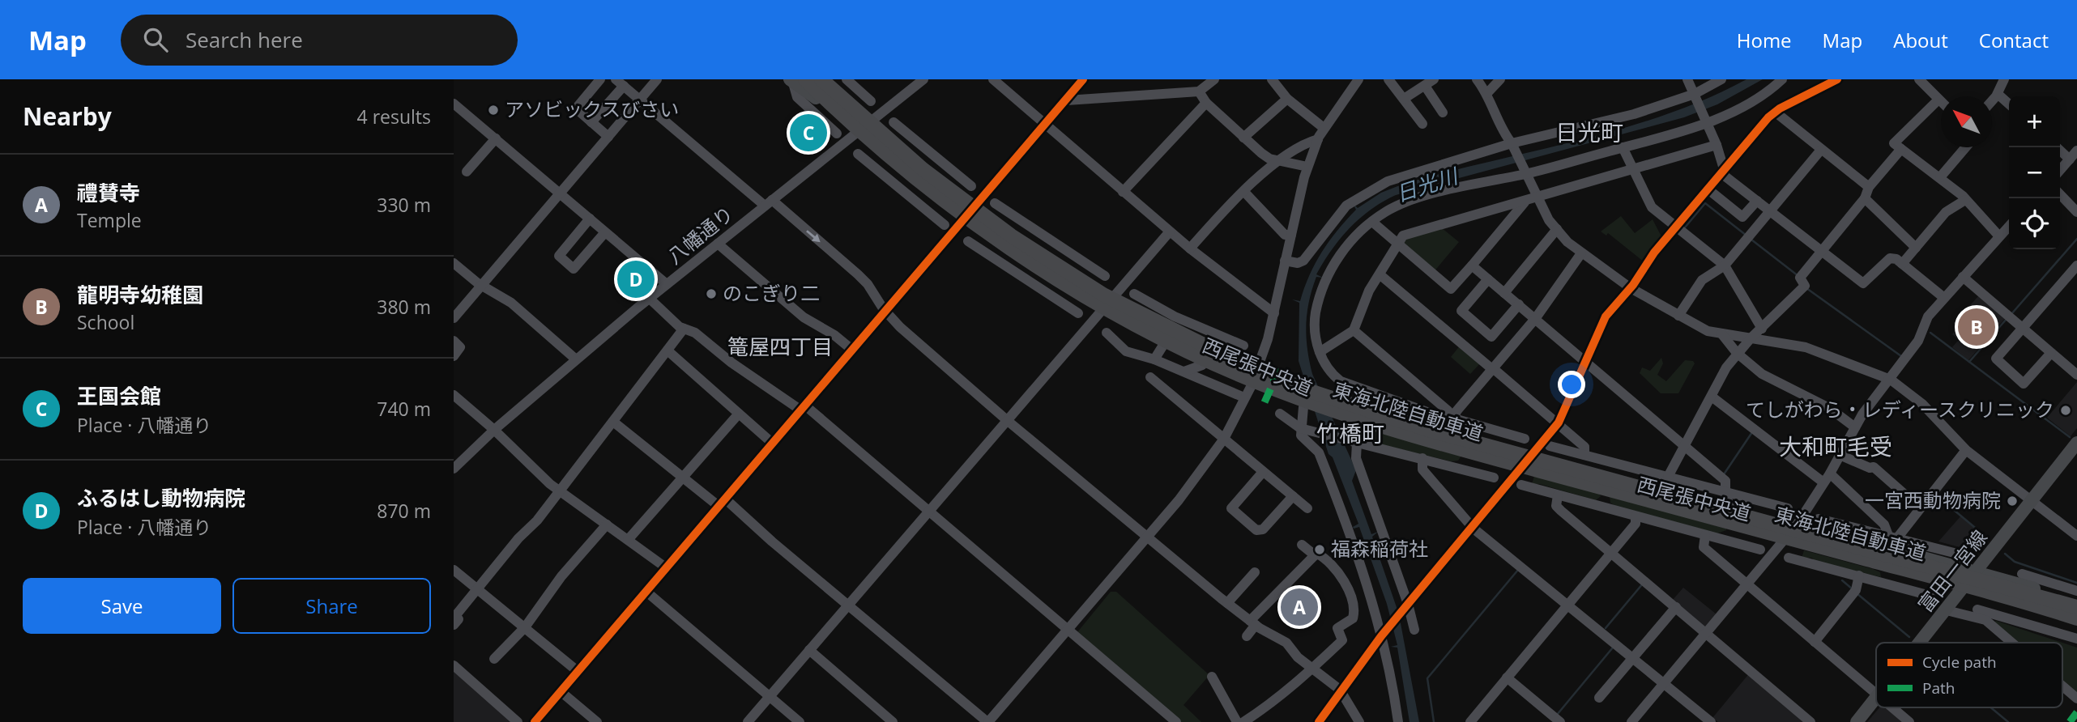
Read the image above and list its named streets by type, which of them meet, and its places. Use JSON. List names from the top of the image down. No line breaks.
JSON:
{"streets":{"highway":["東海北陸自動車道"],"main road":["西尾張中央道","富田一宮線"],"street":["八幡通り"]},"crossings":[["八幡通り","西尾張中央道"],["西尾張中央道","東海北陸自動車道"],["西尾張中央道","富田一宮線"]],"districts":["日光町","篭屋四丁目","竹橋町","大和町毛受"],"water":["日光川"],"places":["アソビックスびさい","のこぎり二","てしがわら・レディースクリニック","一宮西動物病院","福森稲荷社"],"legend":["Cycle path","Path"],"north":"top left","page":{"header":"Map","search":"Search here","nav":["Home","Map","About","Contact"],"heading":["Nearby","4 results"],"map_buttons":["+","−"],"pins":["C","D","B","A"],"list":[{"mark":"A","name":"禮賛寺","note":"Temple","value":"330 m"},{"mark":"B","name":"龍明寺幼稚園","note":"School","value":"380 m"},{"mark":"C","name":"王国会館","note":"Place · 八幡通り","value":"740 m"},{"mark":"D","name":"ふるはし動物病院","note":"Place · 八幡通り","value":"870 m"}],"buttons":["Save","Share"]}}
